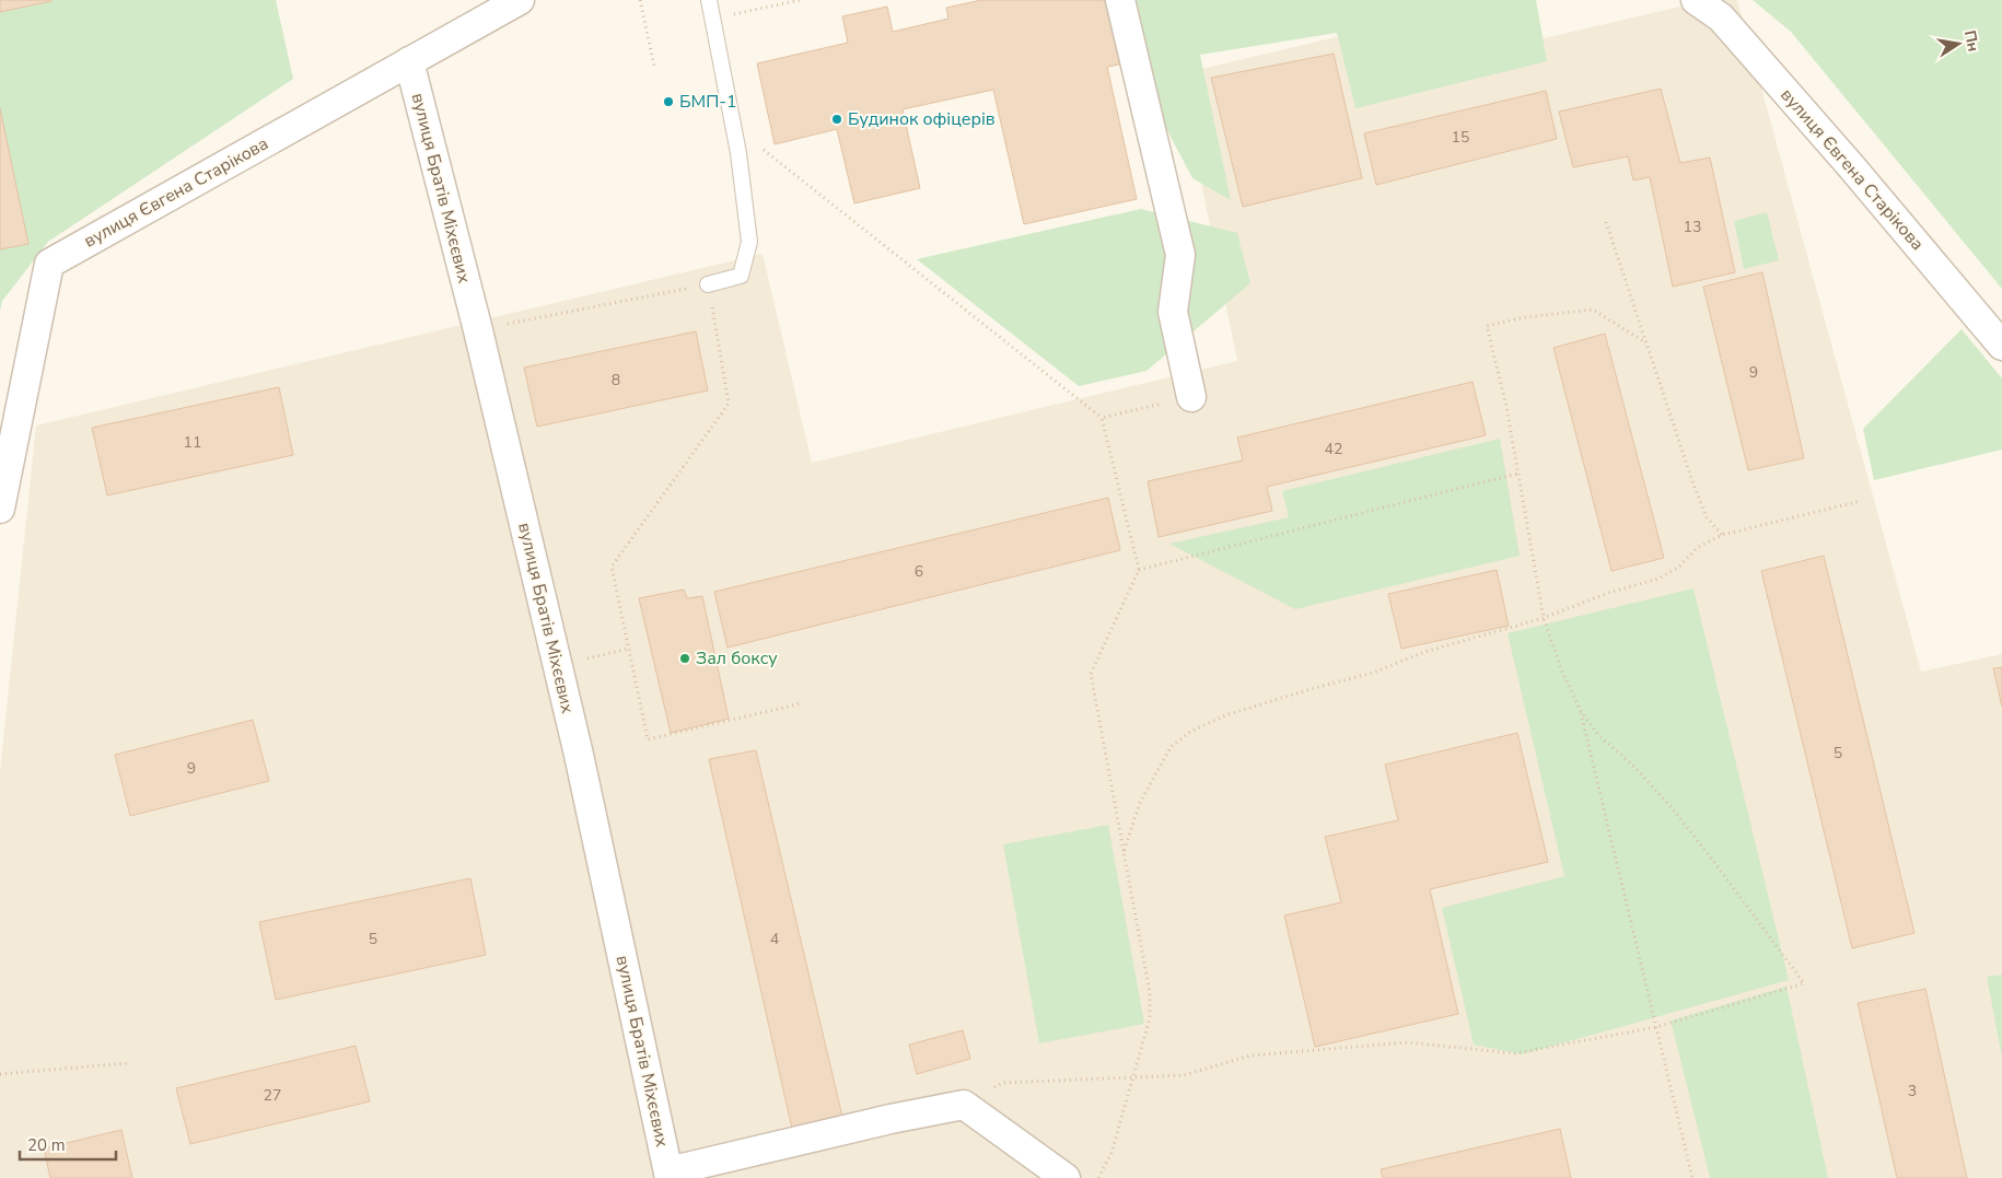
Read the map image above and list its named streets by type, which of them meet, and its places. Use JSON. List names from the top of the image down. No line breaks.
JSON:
{"streets":{"street":["вулиця Євгена Старікова","вулиця Братів Міхєєвих"]},"crossings":[["вулиця Євгена Старікова","вулиця Братів Міхєєвих"]],"places":["БМП-1","Будинок офіцерів","Зал боксу"],"house_numbers":["15","13","9","8","11","42","6","5","9","5","4","3","27"],"scale_bar":"20 m","north":"right"}
